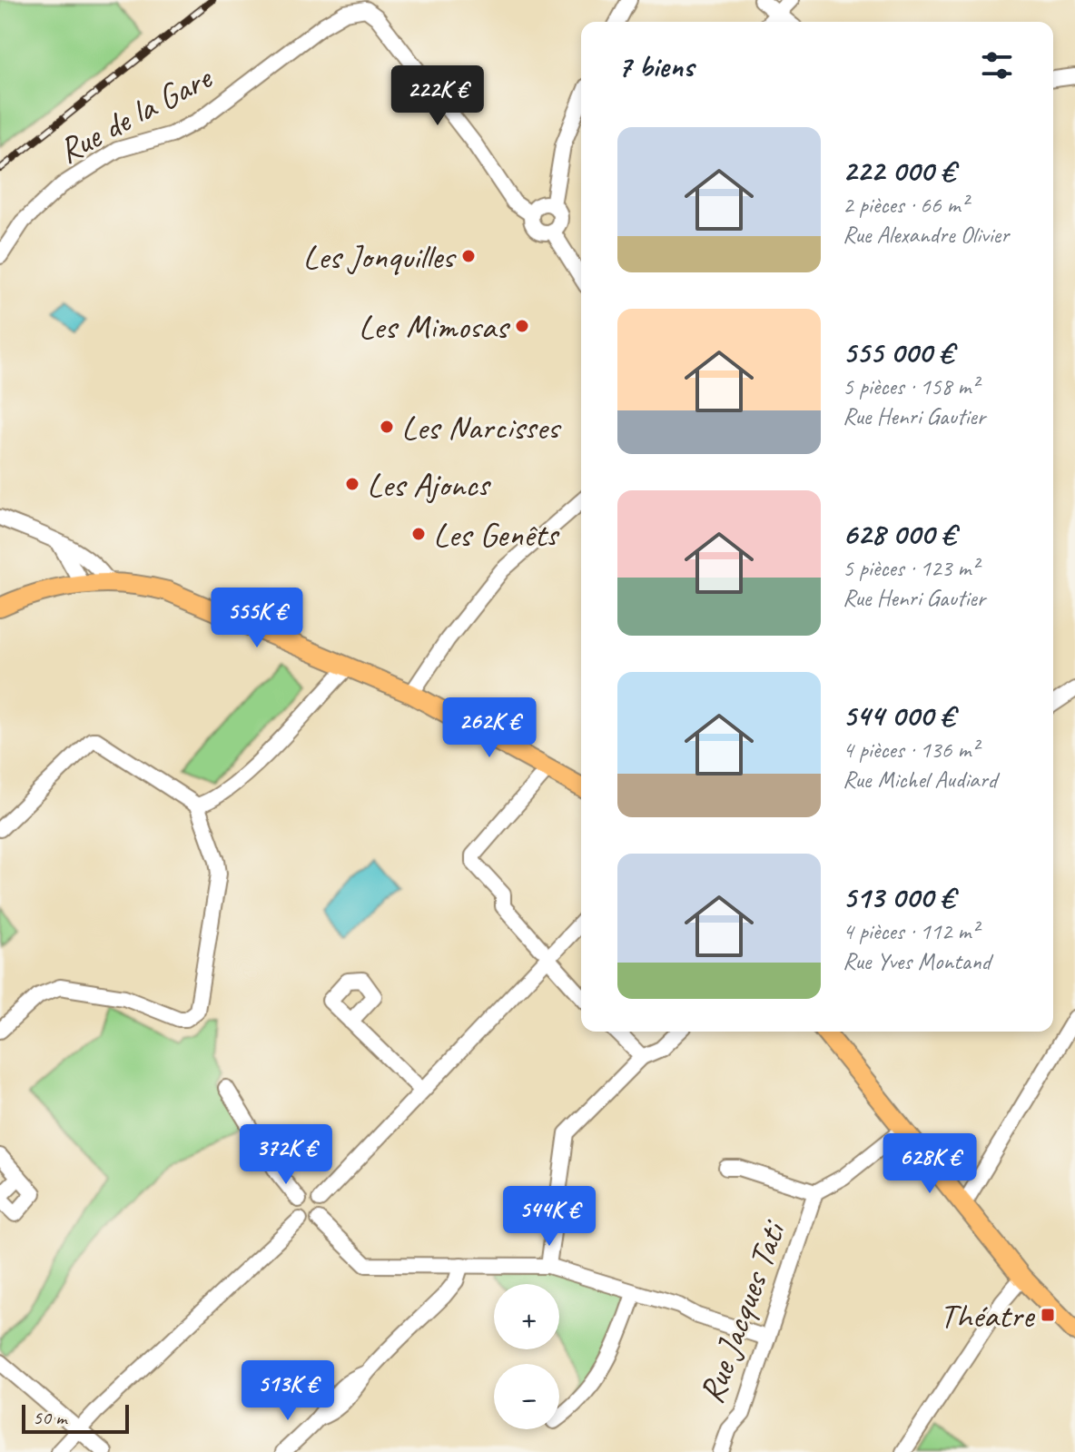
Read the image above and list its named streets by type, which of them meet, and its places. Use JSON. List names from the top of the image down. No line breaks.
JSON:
{"streets":{"street":["Rue de la Gare","Rue Jacques Tati"]},"places":{"other":["Les Jonquilles","Les Mimosas","Les Narcisses","Les Ajoncs","Les Genêts"],"transit":["Théatre"]},"scale_bar":"50 m","page":{"heading":"7 biens","price":["222K €","555K €","262K €","372K €","628K €","544K €","513K €"],"list":[{"name":"222 000 €","note":"2 pièces · 66 m² · Rue Alexandre Olivier"},{"name":"555 000 €","note":"5 pièces · 158 m² · Rue Henri Gautier"},{"name":"628 000 €","note":"5 pièces · 123 m² · Rue Henri Gautier"},{"name":"544 000 €","note":"4 pièces · 136 m² · Rue Michel Audiard"},{"name":"513 000 €","note":"4 pièces · 112 m² · Rue Yves Montand"}],"map_buttons":["+","−"],"scale":"50 m"}}
